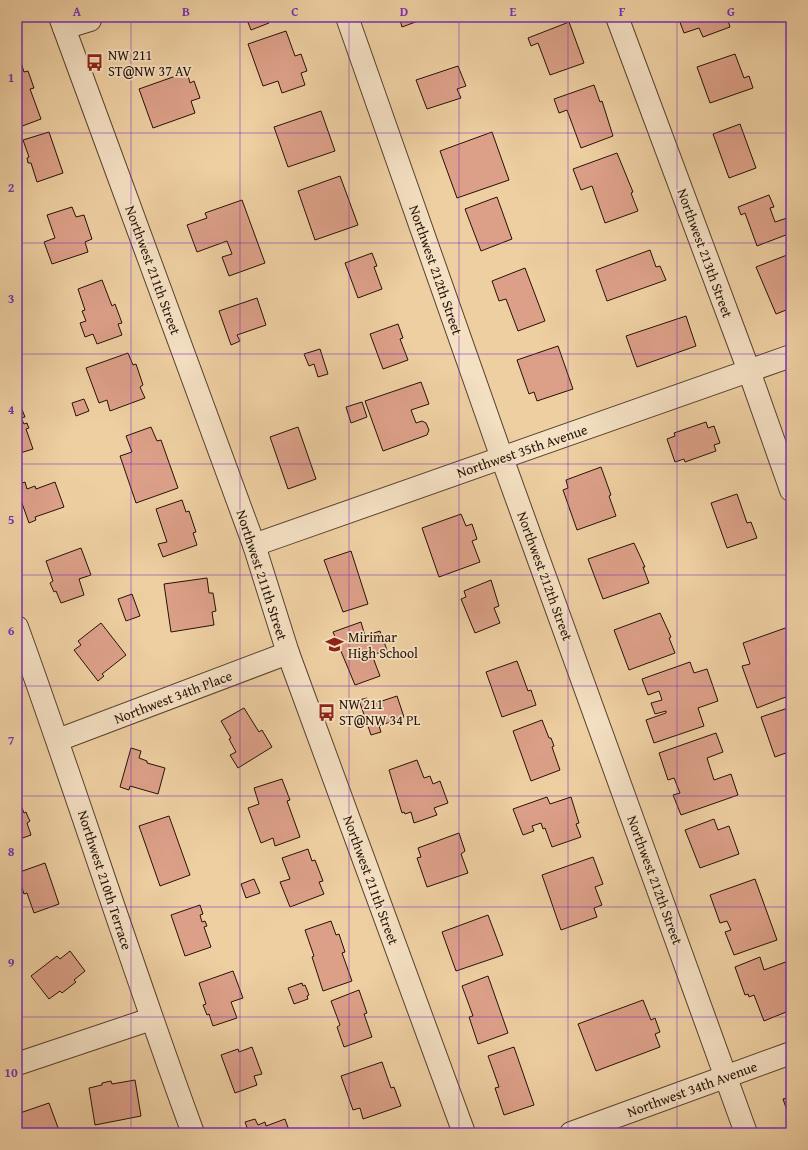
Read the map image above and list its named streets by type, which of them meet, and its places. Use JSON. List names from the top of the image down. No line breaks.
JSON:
{"streets":{"street":["Northwest 213th Street","Northwest 211th Street","Northwest 212th Street","Northwest 35th Avenue","Northwest 34th Place","Northwest 210th Terrace","Northwest 34th Avenue"]},"crossings":[["Northwest 213th Street","Northwest 35th Avenue"],["Northwest 211th Street","Northwest 35th Avenue"],["Northwest 211th Street","Northwest 34th Place"],["Northwest 212th Street","Northwest 35th Avenue"],["Northwest 212th Street","Northwest 34th Avenue"],["Northwest 34th Place","Northwest 210th Terrace"]],"places":{"bus stop":["NW 211 ST@NW 37 AV","NW 211 ST@NW 34 PL"],"school or university":["Mirimar High School"]},"grid":{"columns":["A","B","C","D","E","F","G"],"rows":["1","2","3","4","5","6","7","8","9","10"]}}
